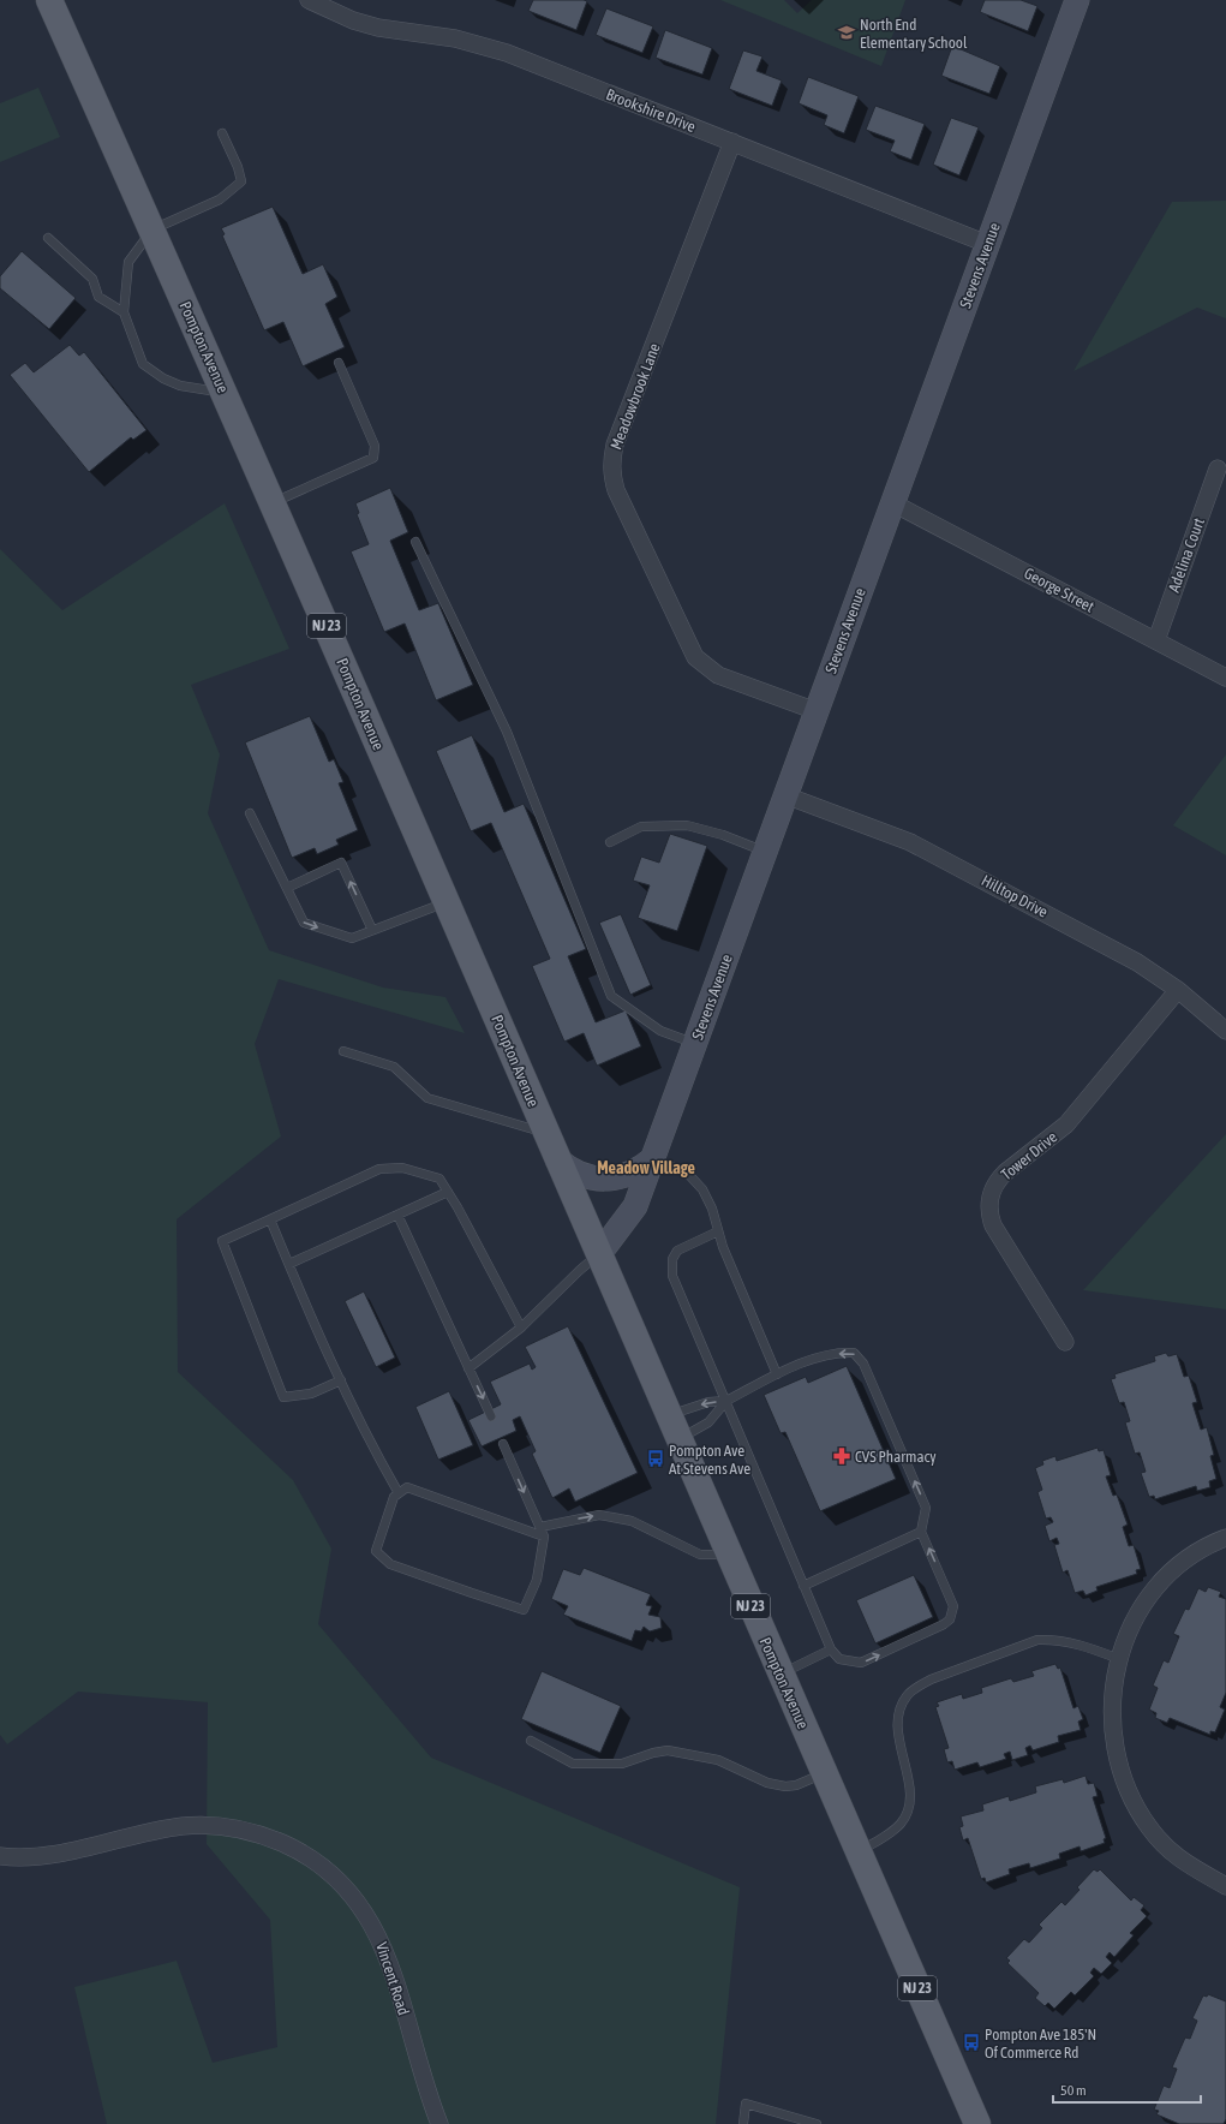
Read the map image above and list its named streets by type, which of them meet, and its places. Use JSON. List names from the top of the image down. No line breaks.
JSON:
{"streets":{"main road":["Stevens Avenue","Pompton Avenue","NJ 23"],"street":["Brookshire Drive","Meadowbrook Lane","Adelina Court","George Street","Hilltop Drive","Tower Drive","Vincent Road"]},"crossings":[["Brookshire Drive","Stevens Avenue"],["Brookshire Drive","Meadowbrook Lane"],["Stevens Avenue","Pompton Avenue"],["Stevens Avenue","Meadowbrook Lane"],["Stevens Avenue","George Street"],["Stevens Avenue","Hilltop Drive"],["Adelina Court","George Street"],["Hilltop Drive","Tower Drive"]],"districts":["Meadow Village"],"places":{"school or university":["North End Elementary School"],"pharmacy":["CVS Pharmacy"],"bus stop":["Pompton Ave At Stevens Ave","Pompton Ave 185'N Of Commerce Rd"]},"scale_bar":"50 m"}
